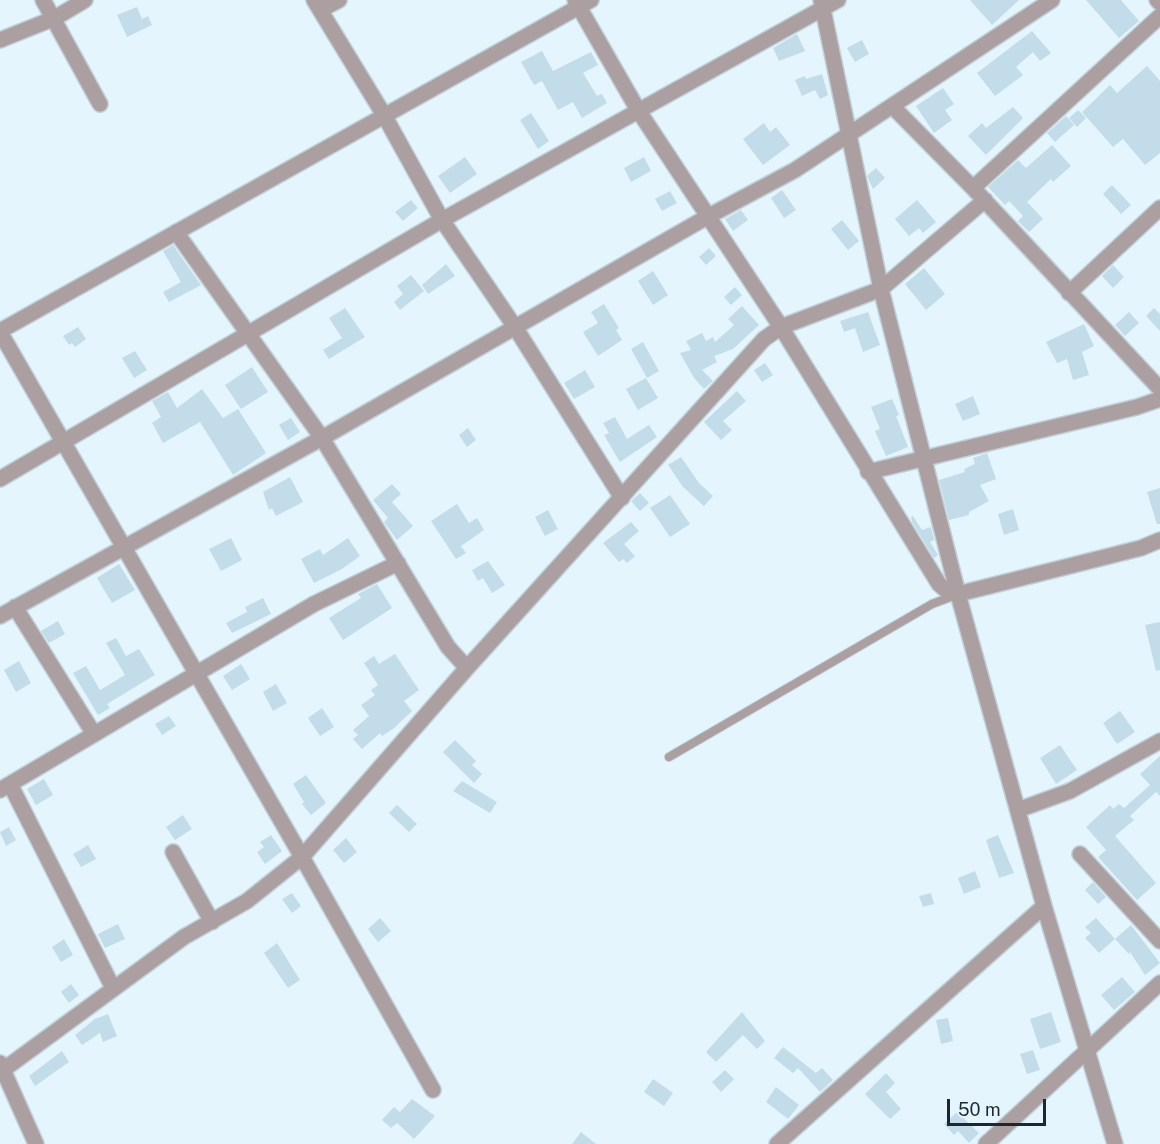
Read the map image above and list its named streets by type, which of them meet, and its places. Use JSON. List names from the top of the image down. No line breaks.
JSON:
{"scale_bar":"50 m"}
